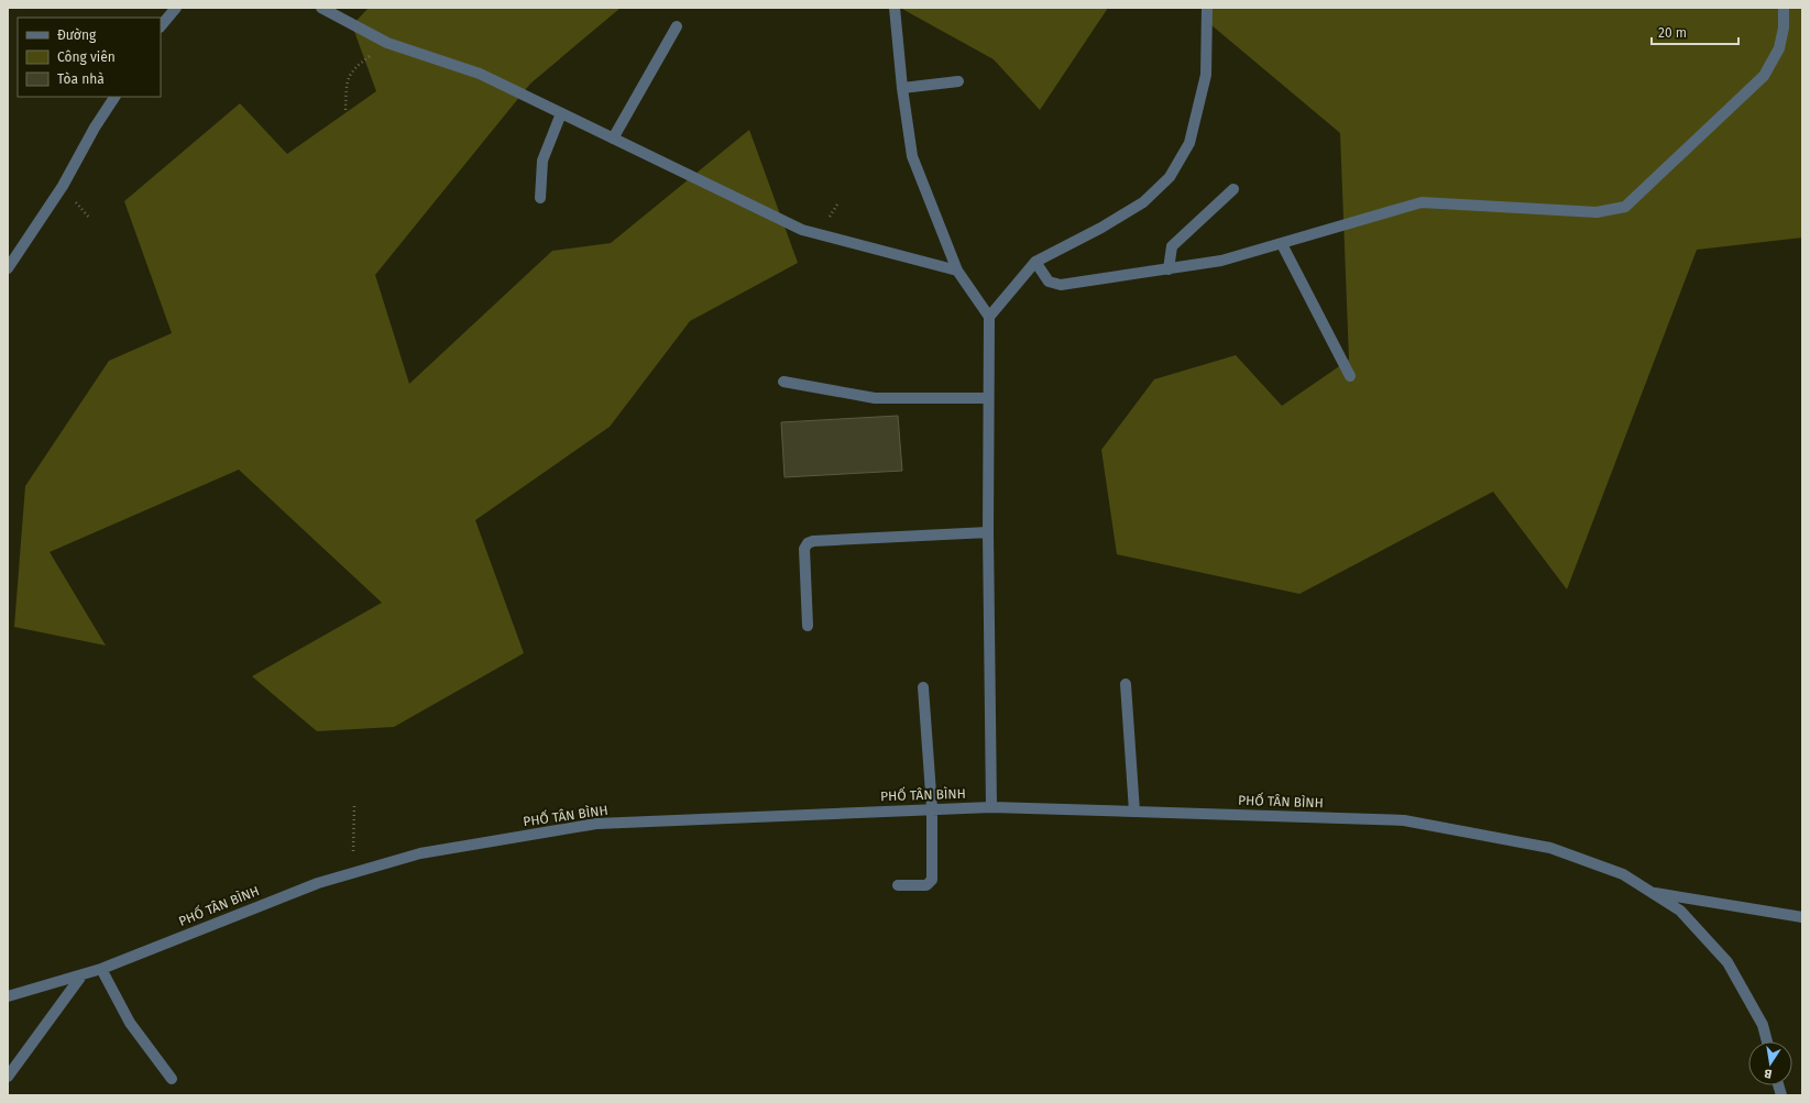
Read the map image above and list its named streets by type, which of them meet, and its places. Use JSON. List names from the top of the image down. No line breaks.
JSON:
{"streets":{"street":["PHỐ TÂN BÌNH"]},"legend":["Đường","Công viên","Tòa nhà"],"scale_bar":"20 m","north":"bottom"}
